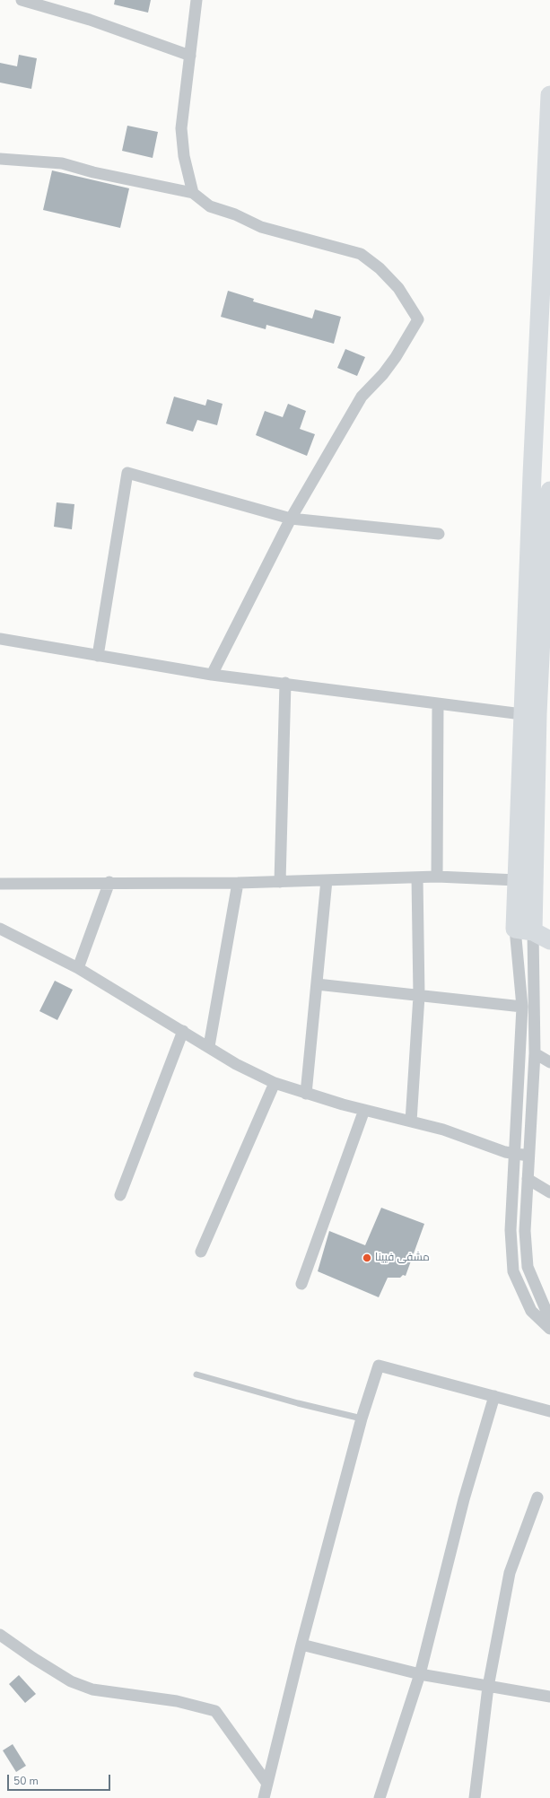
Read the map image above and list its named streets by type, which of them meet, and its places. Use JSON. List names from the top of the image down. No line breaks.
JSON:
{"places":["مشفى فيينا"],"scale_bar":"50 m"}
